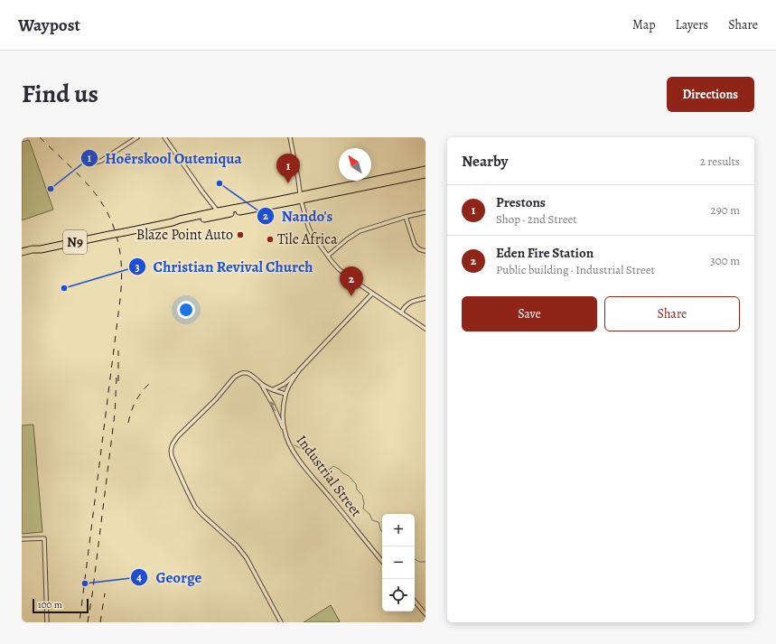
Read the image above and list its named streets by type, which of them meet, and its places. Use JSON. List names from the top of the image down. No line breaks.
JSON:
{"streets":{"highway":["N9"],"street":["Industrial Street"]},"places":["Nando's","Hoërskool Outeniqua","Blaze Point Auto","Tile Africa","Christian Revival Church","George"],"scale_bar":"100 m","north":"top left","page":{"header":"Waypost","nav":["Map","Layers","Share"],"title":"Find us","buttons":["Directions",["Save","Share"]],"heading":["Nearby","2 results"],"pins":["1","2"],"list":[{"mark":"1","name":"Prestons","note":"Shop · 2nd Street","value":"290 m"},{"mark":"2","name":"Eden Fire Station","note":"Public building · Industrial Street","value":"300 m"}],"map_buttons":["+","−"],"scale":"100 m"}}
